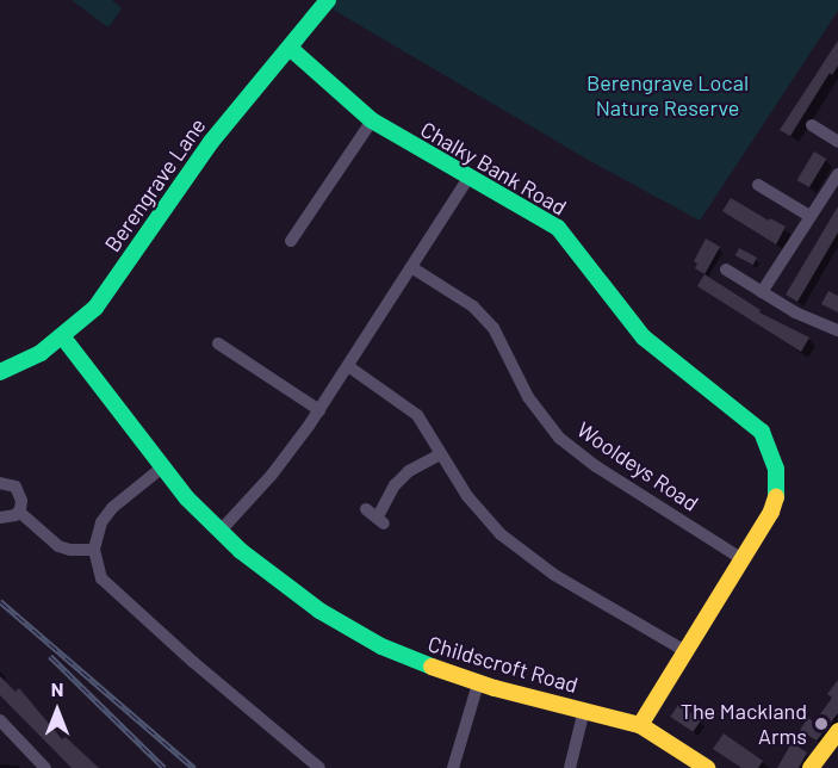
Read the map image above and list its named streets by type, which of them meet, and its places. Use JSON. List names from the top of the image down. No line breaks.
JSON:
{"streets":{"street":["Chalky Bank Road","Berengrave Lane","Wooldeys Road","Childscroft Road"]},"crossings":[["Chalky Bank Road","Berengrave Lane"],["Chalky Bank Road","Wooldeys Road"],["Chalky Bank Road","Childscroft Road"],["Berengrave Lane","Childscroft Road"]],"parks":["Berengrave Local Nature Reserve"],"places":["The Mackland Arms"],"north":"top"}
